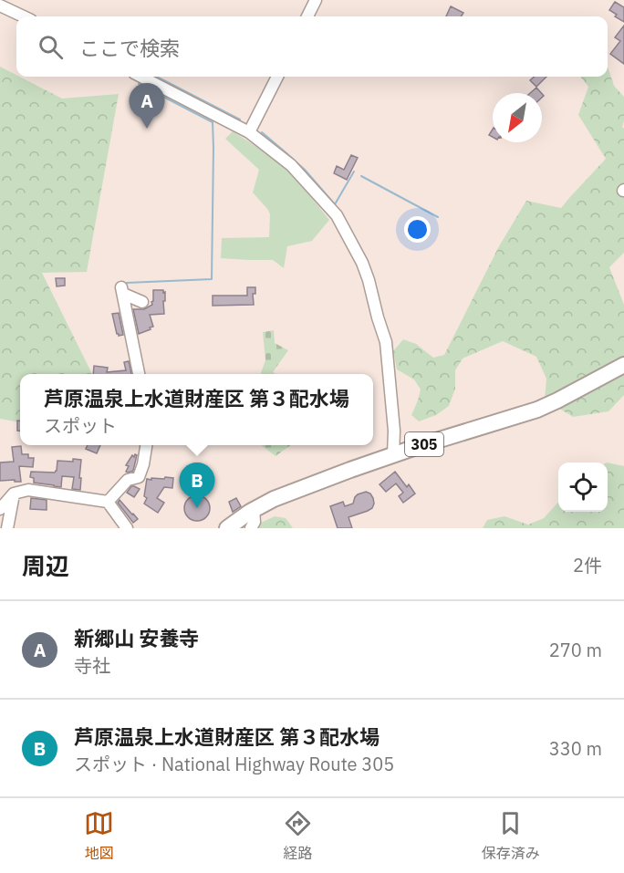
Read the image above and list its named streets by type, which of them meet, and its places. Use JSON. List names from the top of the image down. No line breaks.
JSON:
{"streets":{"highway":["305"]},"north":"bottom left","page":{"search":"ここで検索","pins":["A","B"],"popup":["芦原温泉上水道財産区 第３配水場","スポット"],"heading":["周辺","2件"],"list":[{"mark":"A","name":"新郷山 安養寺","note":"寺社","value":"270 m"},{"mark":"B","name":"芦原温泉上水道財産区 第３配水場","note":"スポット · National Highway Route 305","value":"330 m"}],"nav":["地図","経路","保存済み"]}}
